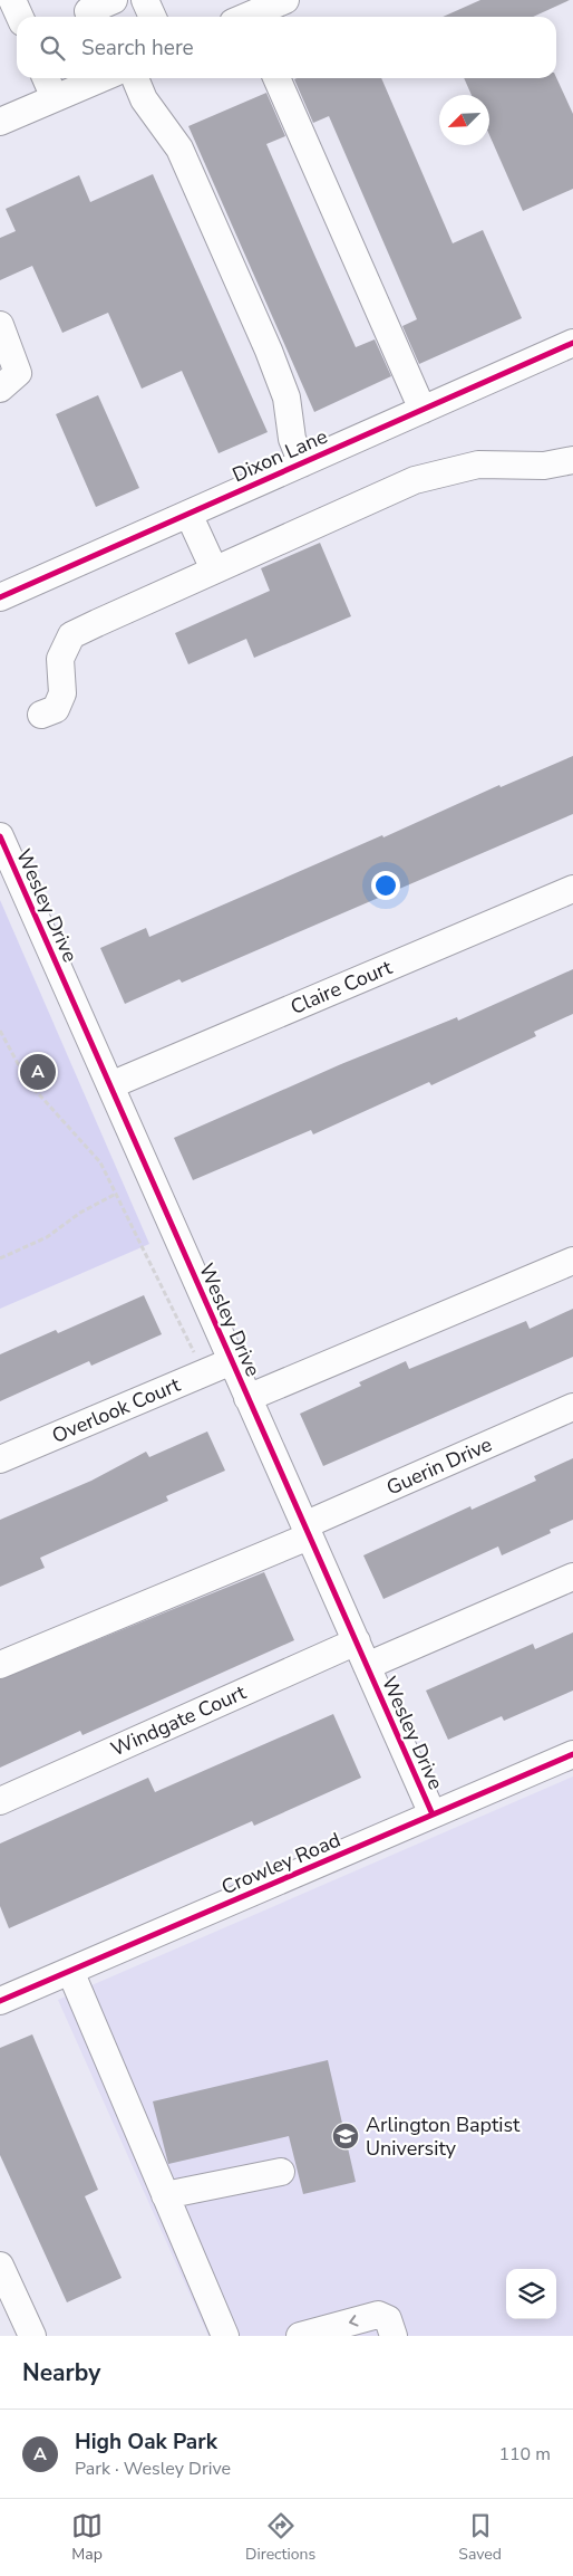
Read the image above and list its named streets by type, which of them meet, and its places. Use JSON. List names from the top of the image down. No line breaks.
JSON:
{"streets":{"street":["Dixon Lane","Wesley Drive","Claire Court","Overlook Court","Guerin Drive","Windgate Court","Crowley Road"]},"crossings":[["Wesley Drive","Claire Court"],["Wesley Drive","Overlook Court"],["Wesley Drive","Guerin Drive"],["Wesley Drive","Windgate Court"],["Wesley Drive","Crowley Road"]],"places":{"school or university":["Arlington Baptist University"]},"north":"bottom left","page":{"search":"Search here","pins":"A","heading":"Nearby","list":[{"mark":"A","name":"High Oak Park","note":"Park · Wesley Drive","value":"110 m"}],"nav":["Map","Directions","Saved"]}}
